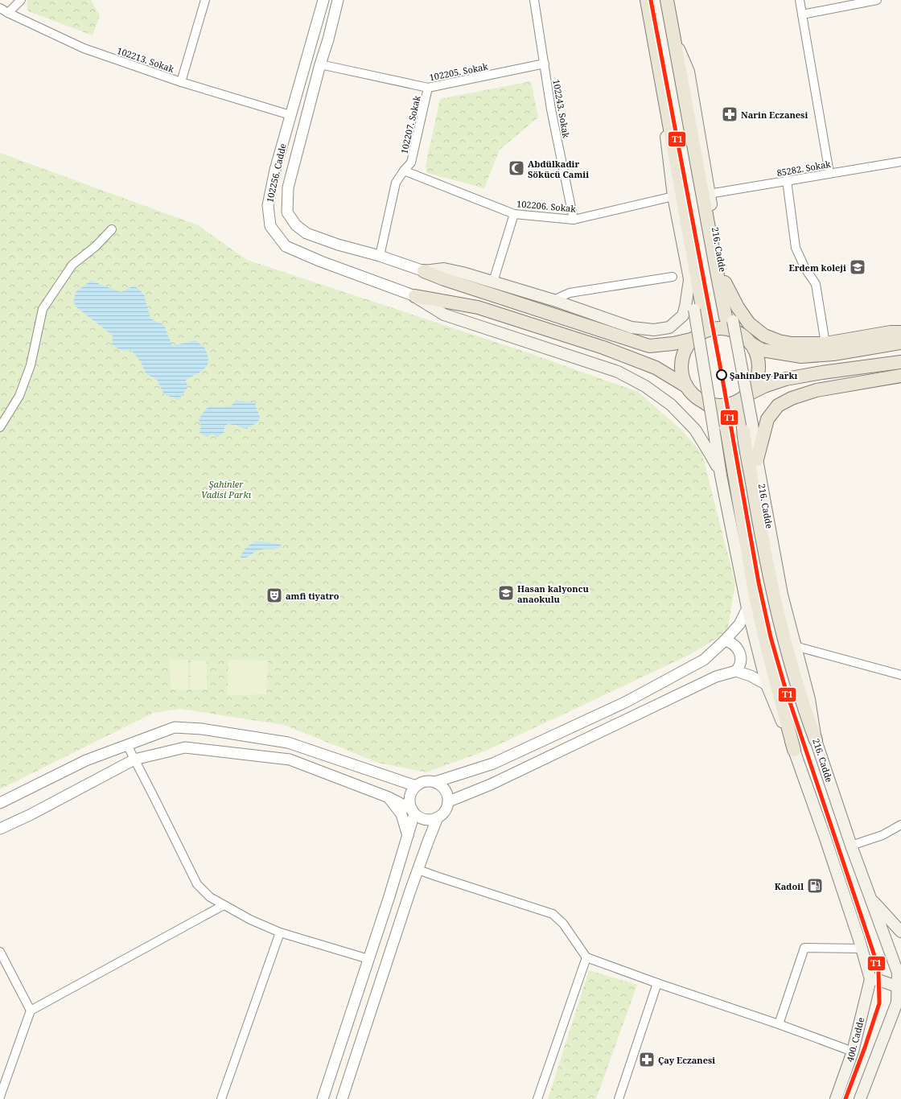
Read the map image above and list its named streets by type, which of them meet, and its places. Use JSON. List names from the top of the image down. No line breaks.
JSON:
{"streets":{"main road":["216. Cadde","400. Cadde"],"street":["102213. Sokak","102205. Sokak","102243. Sokak","102207. Sokak","85282. Sokak","102256. Cadde","102206. Sokak"]},"crossings":[["102213. Sokak","102256. Cadde"],["102205. Sokak","102243. Sokak"],["102205. Sokak","102207. Sokak"],["102205. Sokak","102256. Cadde"],["102243. Sokak","102206. Sokak"],["102207. Sokak","102256. Cadde"],["102207. Sokak","102206. Sokak"],["85282. Sokak","216. Cadde"]],"parks":["Şahinler Vadisi Parkı"],"places":{"pharmacy":["Narin Eczanesi","Çay Eczanesi"],"mosque":["Abdülkadir Sökücü Camii"],"school or university":["Erdem koleji","Hasan kalyoncu anaokulu"],"other":["Şahinbey Parkı"],"theatre":["amfi tiyatro"],"fuel station":["Kadoil"]},"lines":["transit line T1"]}
